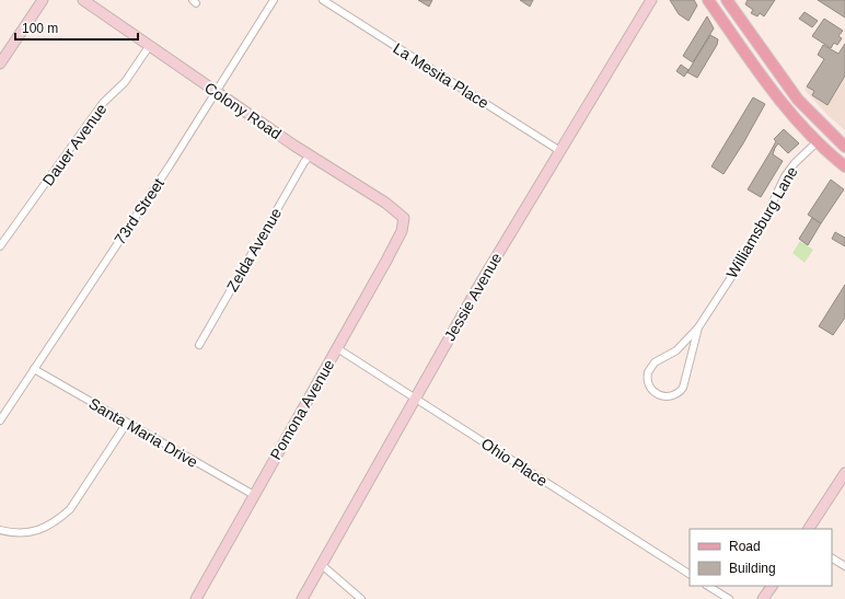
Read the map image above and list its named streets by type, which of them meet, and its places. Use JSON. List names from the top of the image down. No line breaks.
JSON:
{"streets":{"street":["La Mesita Place","Colony Road","Dauer Avenue","73rd Street","Williamsburg Lane","Zelda Avenue","Jessie Avenue","Pomona Avenue","Santa Maria Drive","Ohio Place"]},"crossings":[["La Mesita Place","Jessie Avenue"],["Colony Road","Dauer Avenue"],["Colony Road","73rd Street"],["Colony Road","Zelda Avenue"],["Colony Road","Pomona Avenue"],["73rd Street","Santa Maria Drive"],["Jessie Avenue","Ohio Place"],["Pomona Avenue","Santa Maria Drive"],["Pomona Avenue","Ohio Place"]],"legend":["Road","Building"],"scale_bar":"100 m"}
